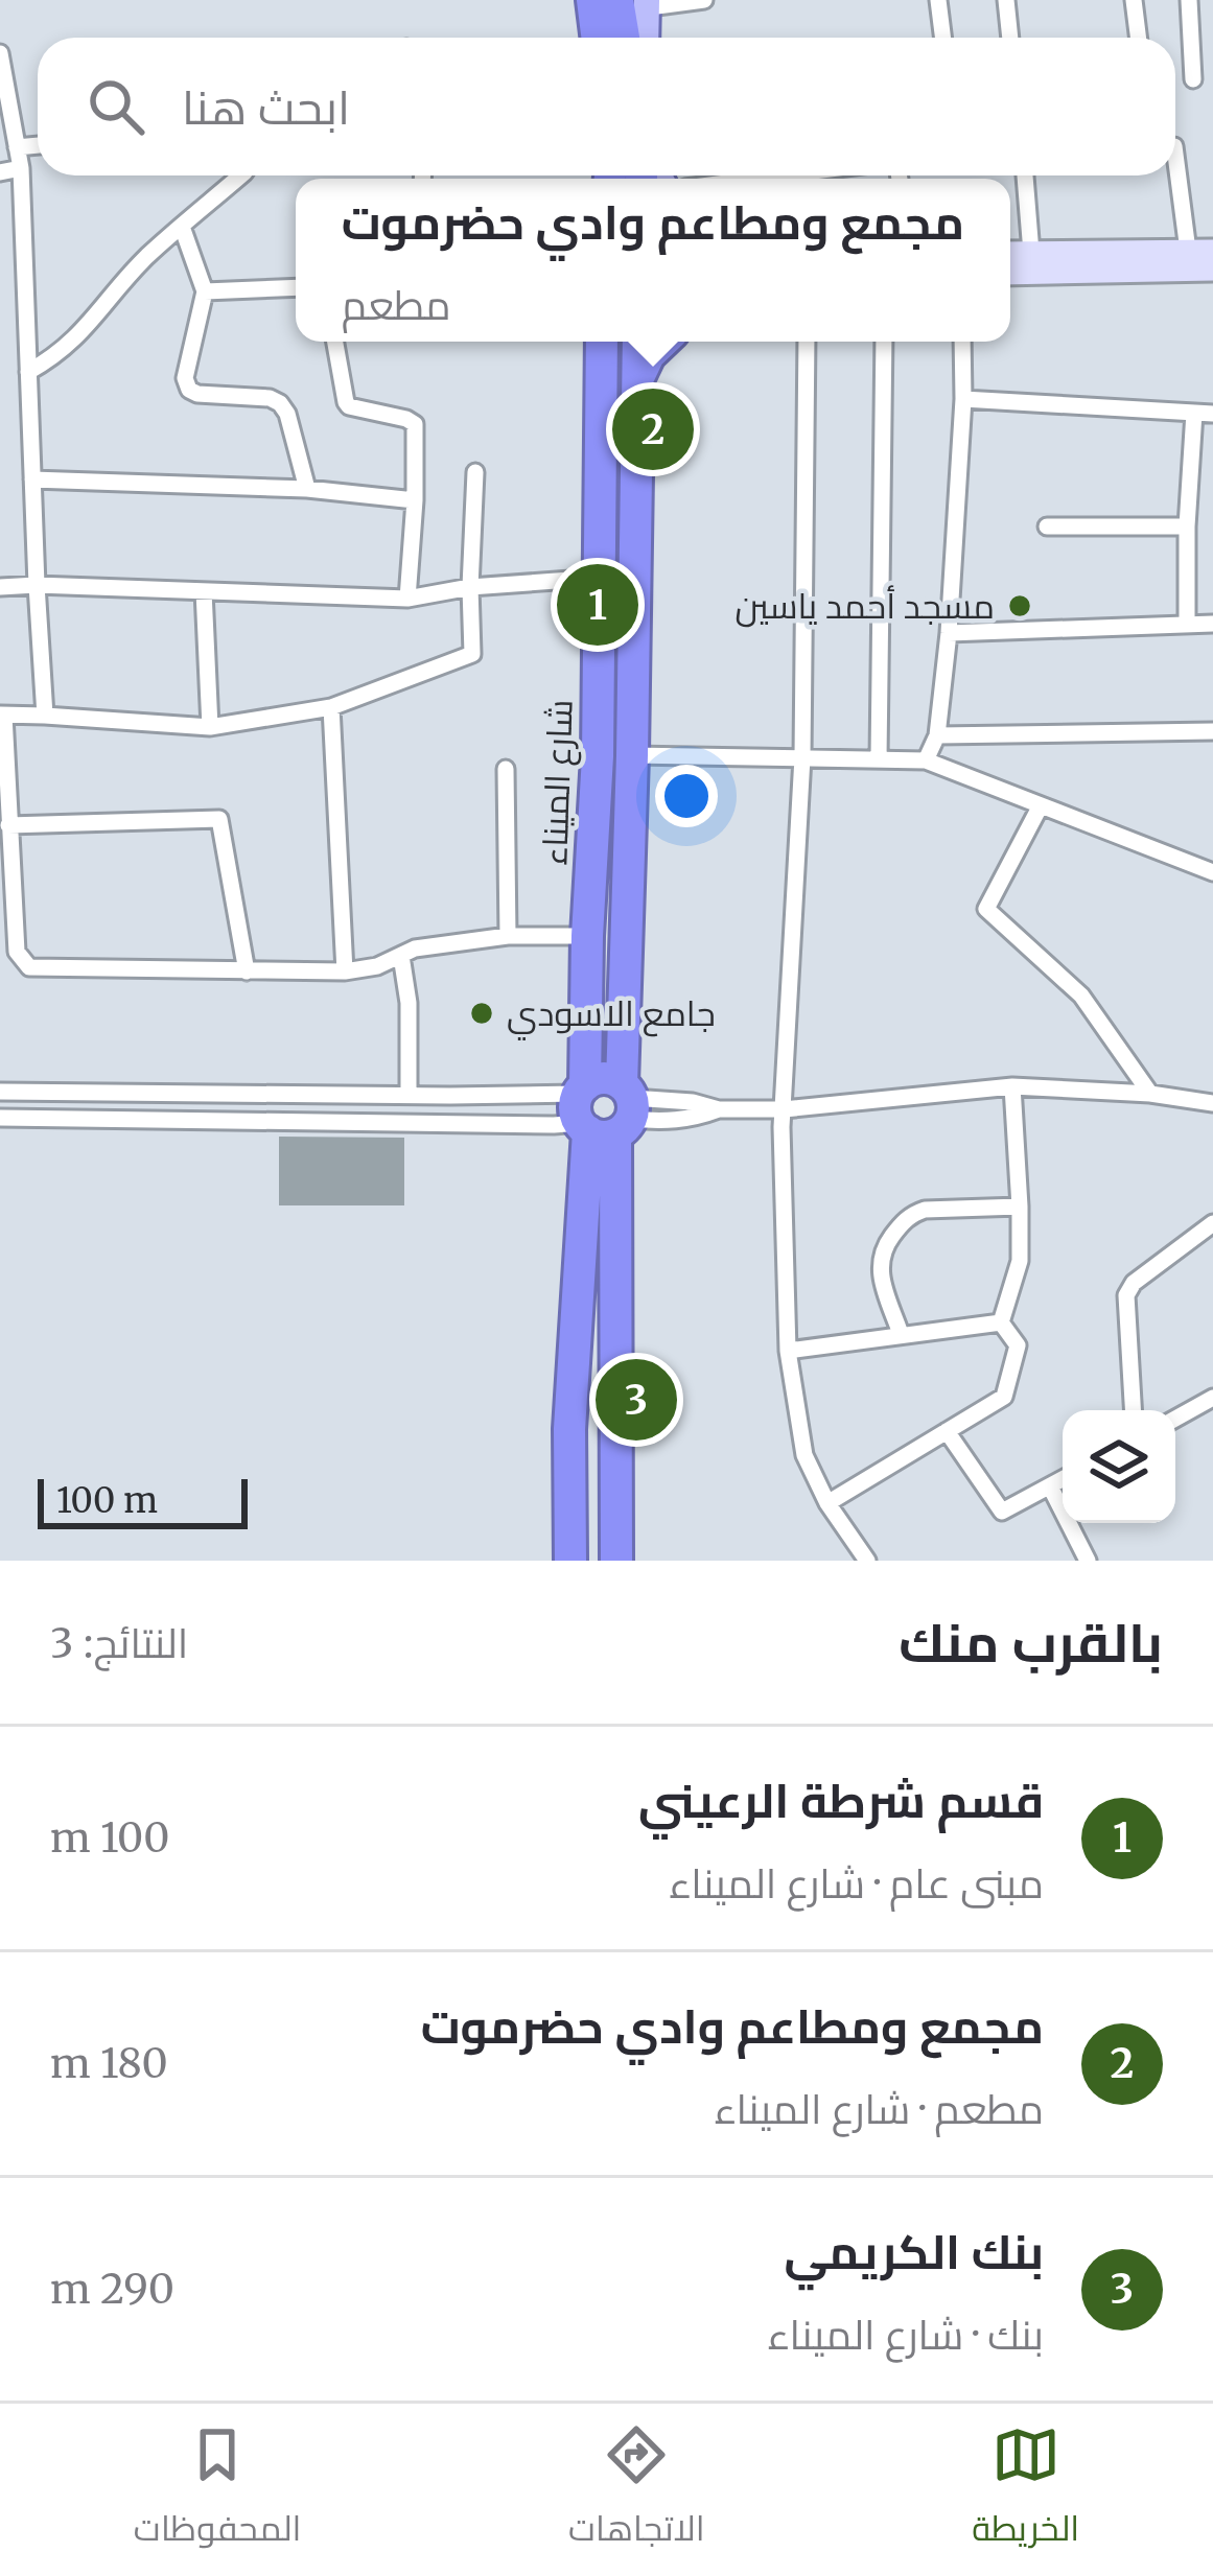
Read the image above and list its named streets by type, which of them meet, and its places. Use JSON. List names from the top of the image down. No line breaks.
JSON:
{"streets":{"highway":["شارع الميناء"]},"places":["مسجد أحمد ياسين","جامع الاسودي"],"scale_bar":"100 m","page":{"search":"ابحث هنا","popup":["مجمع ومطاعم وادي حضرموت","مطعم"],"pins":["2","1","3"],"scale":"100 m","heading":["بالقرب منك","النتائج: 3"],"list":[{"mark":"1","name":"قسم شرطة الرعيني","note":"مبنى عام · شارع الميناء","value":"100 m"},{"mark":"2","name":"مجمع ومطاعم وادي حضرموت","note":"مطعم · شارع الميناء","value":"180 m"},{"mark":"3","name":"بنك الكريمي","note":"بنك · شارع الميناء","value":"290 m"}],"nav":["الخريطة","الاتجاهات","المحفوظات"]}}
